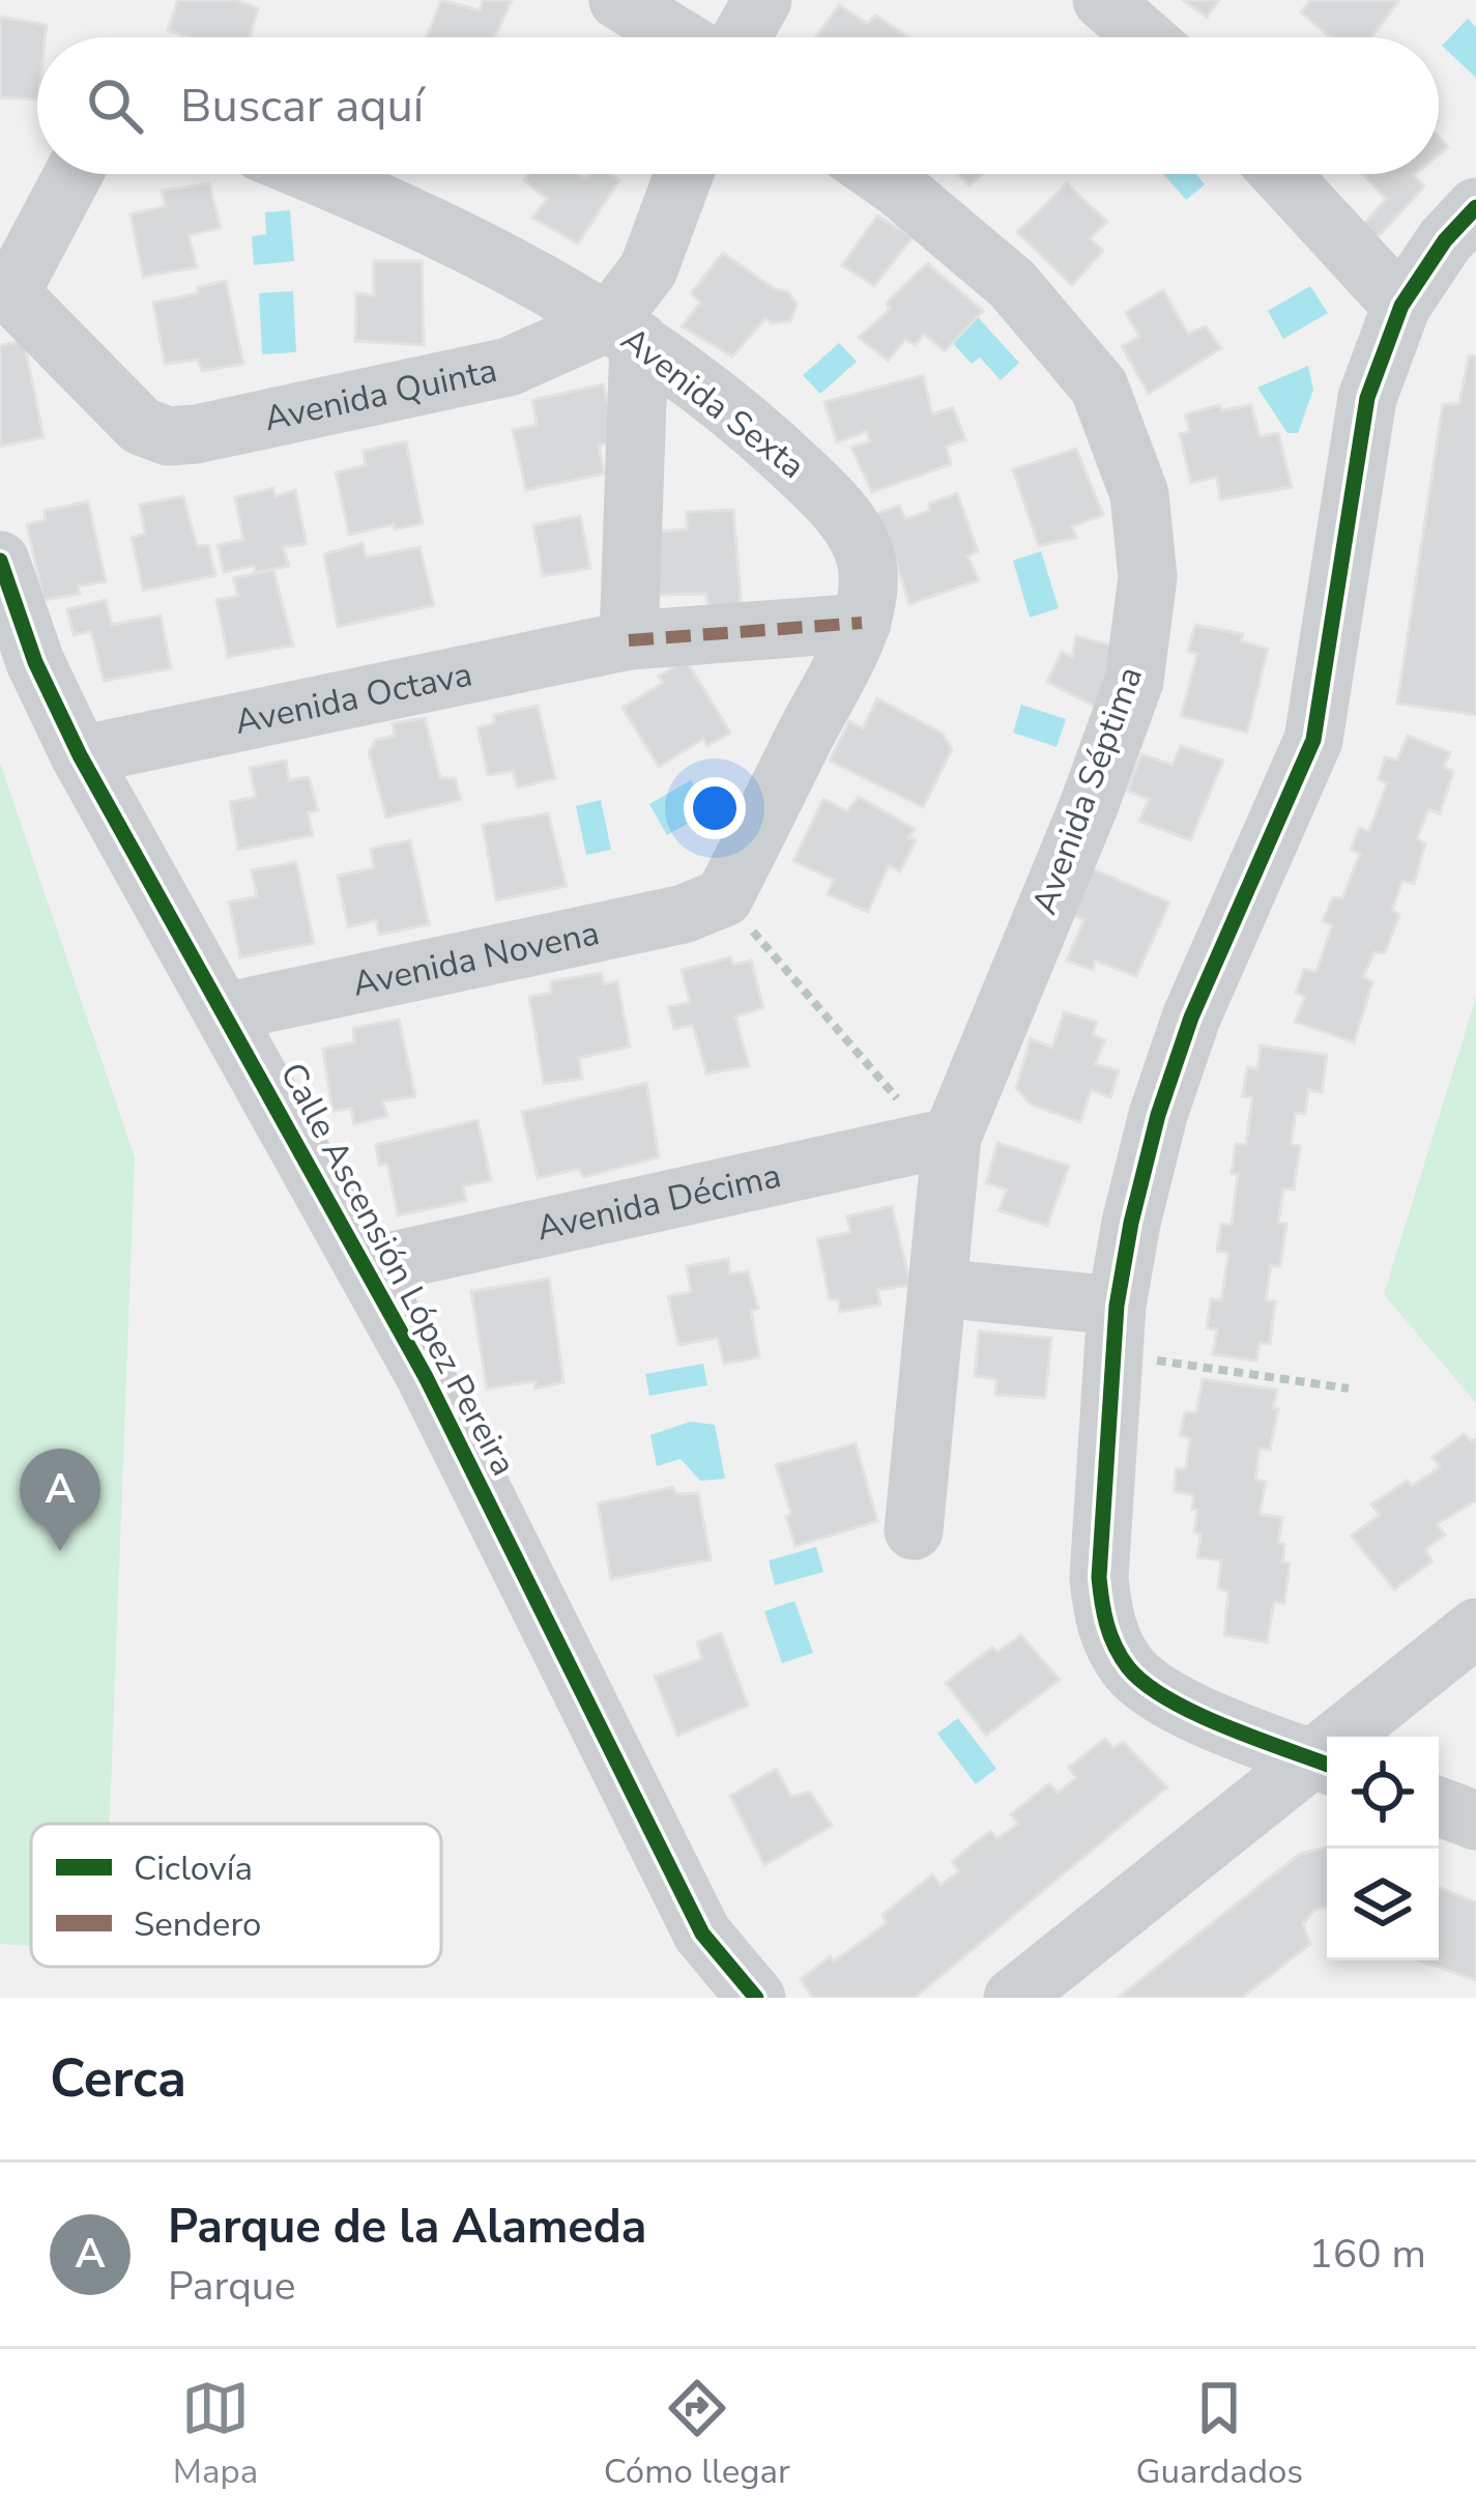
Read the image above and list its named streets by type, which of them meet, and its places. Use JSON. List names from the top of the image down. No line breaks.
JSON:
{"streets":{"street":["Avenida Quinta","Avenida Sexta","Avenida Octava","Avenida Séptima","Avenida Novena","Avenida Décima","Calle Ascensión López Pereira"]},"crossings":[["Avenida Quinta","Avenida Sexta"],["Avenida Sexta","Avenida Octava"],["Avenida Sexta","Avenida Novena"],["Avenida Octava","Calle Ascensión López Pereira"],["Avenida Séptima","Avenida Décima"],["Avenida Novena","Calle Ascensión López Pereira"],["Avenida Décima","Calle Ascensión López Pereira"]],"legend":["Ciclovía","Sendero"],"page":{"search":"Buscar aquí","pins":"A","heading":"Cerca","list":[{"mark":"A","name":"Parque de la Alameda","note":"Parque","value":"160 m"}],"nav":["Mapa","Cómo llegar","Guardados"]}}
